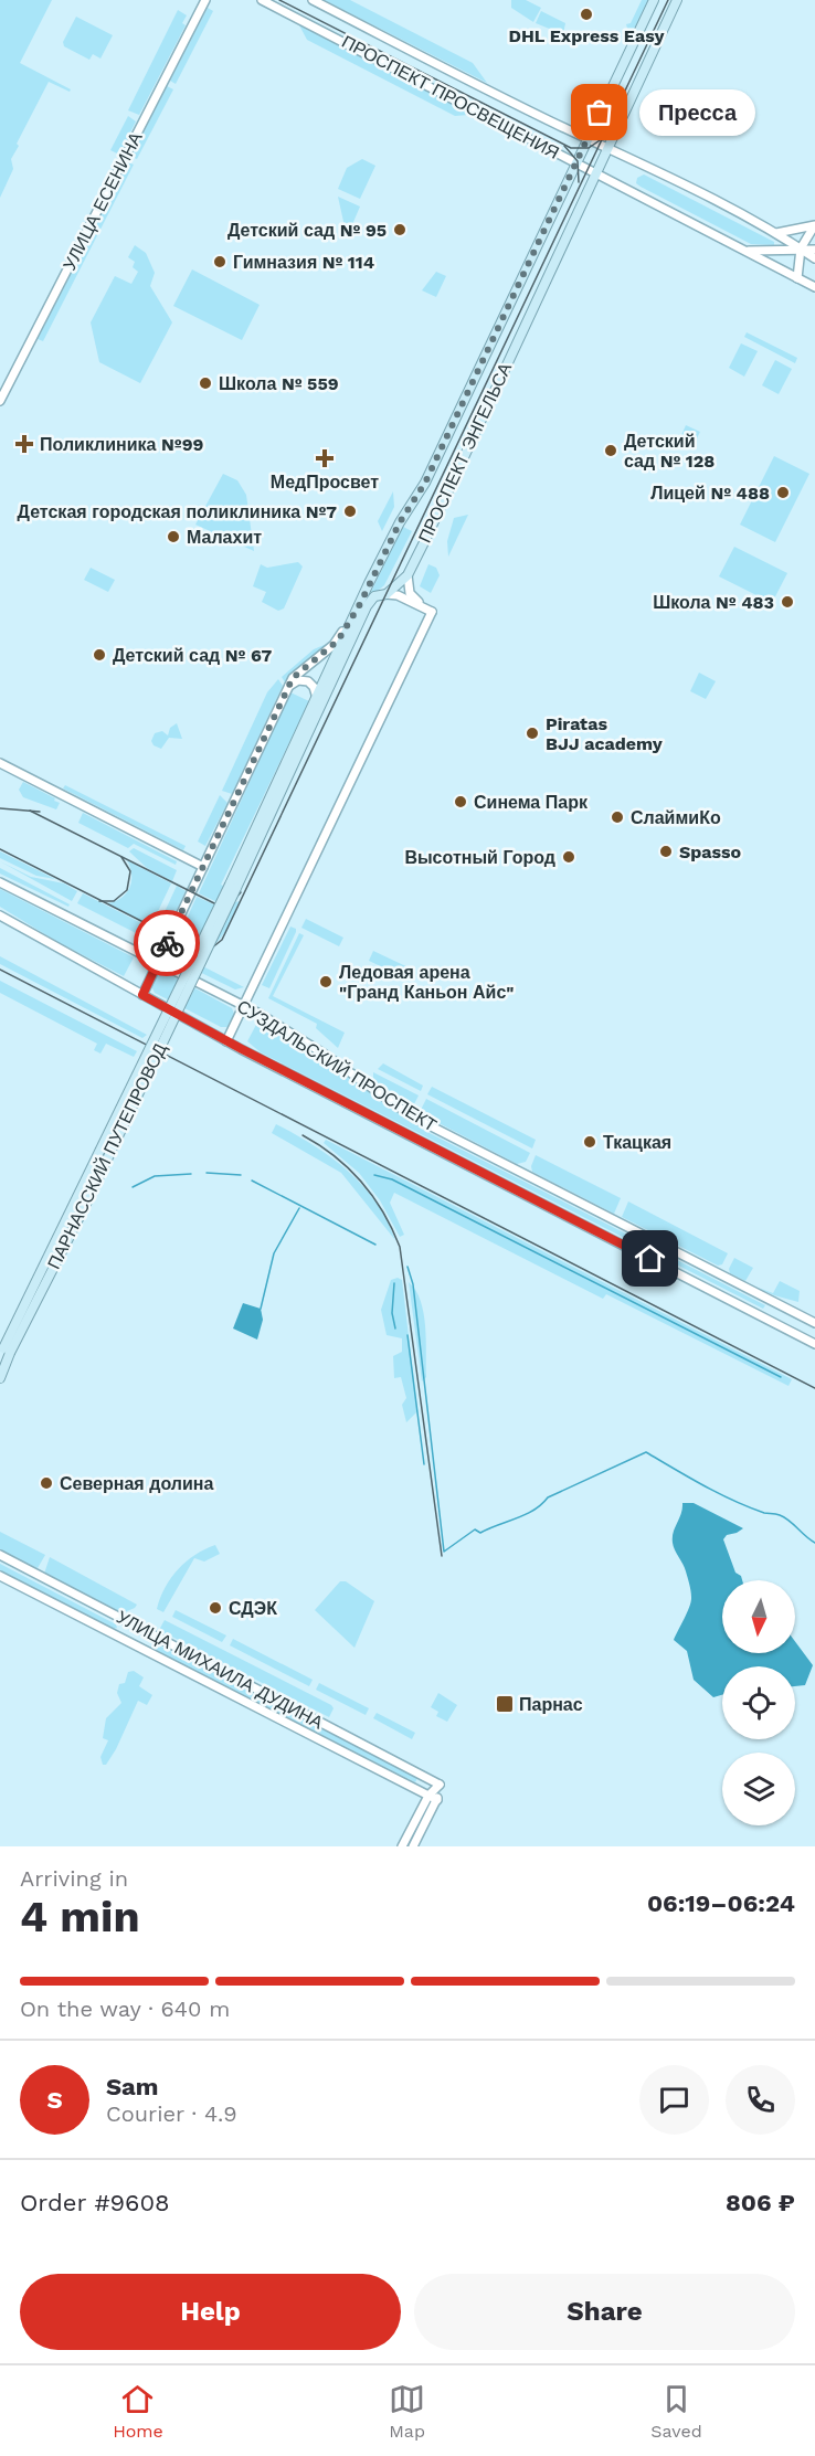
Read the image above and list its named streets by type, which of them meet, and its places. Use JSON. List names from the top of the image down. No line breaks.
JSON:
{"streets":{"main road":["ПРОСПЕКТ ПРОСВЕЩЕНИЯ","УЛИЦА ЕСЕНИНА","ПРОСПЕКТ ЭНГЕЛЬСА","СУЗДАЛЬСКИЙ ПРОСПЕКТ","ПАРНАССКИЙ ПУТЕПРОВОД","УЛИЦА МИХАИЛА ДУДИНА"]},"crossings":[["ПРОСПЕКТ ПРОСВЕЩЕНИЯ","ПРОСПЕКТ ЭНГЕЛЬСА"],["ПРОСПЕКТ ЭНГЕЛЬСА","СУЗДАЛЬСКИЙ ПРОСПЕКТ"],["ПРОСПЕКТ ЭНГЕЛЬСА","ПАРНАССКИЙ ПУТЕПРОВОД"]],"places":{"other":["DHL Express Easy","Пресса","Детский сад № 95","Гимназия № 114","Школа № 559","Детский сад № 128","Лицей № 488","Детская городская поликлиника №7","Малахит","Школа № 483","Детский сад № 67","Piratas BJJ academy","Синема Парк","СлаймиКо","Spasso","Высотный Город","Ледовая арена \"Гранд Каньон Айс\"","Ткацкая","Северная долина","СДЭК"],"health":["Поликлиника №99","МедПросвет"],"transit":["Парнас"]},"north":"bottom","page":{"bubble":"Пресса","heading":["4 min","Arriving in","06:19–06:24"],"panel":["Sam","Courier · 4.9","Order #9608","806 ₽"],"bar":"On the way · 640 m","round":"S","buttons":["Help","Share"],"tabs":["Home","Map","Saved"]}}
